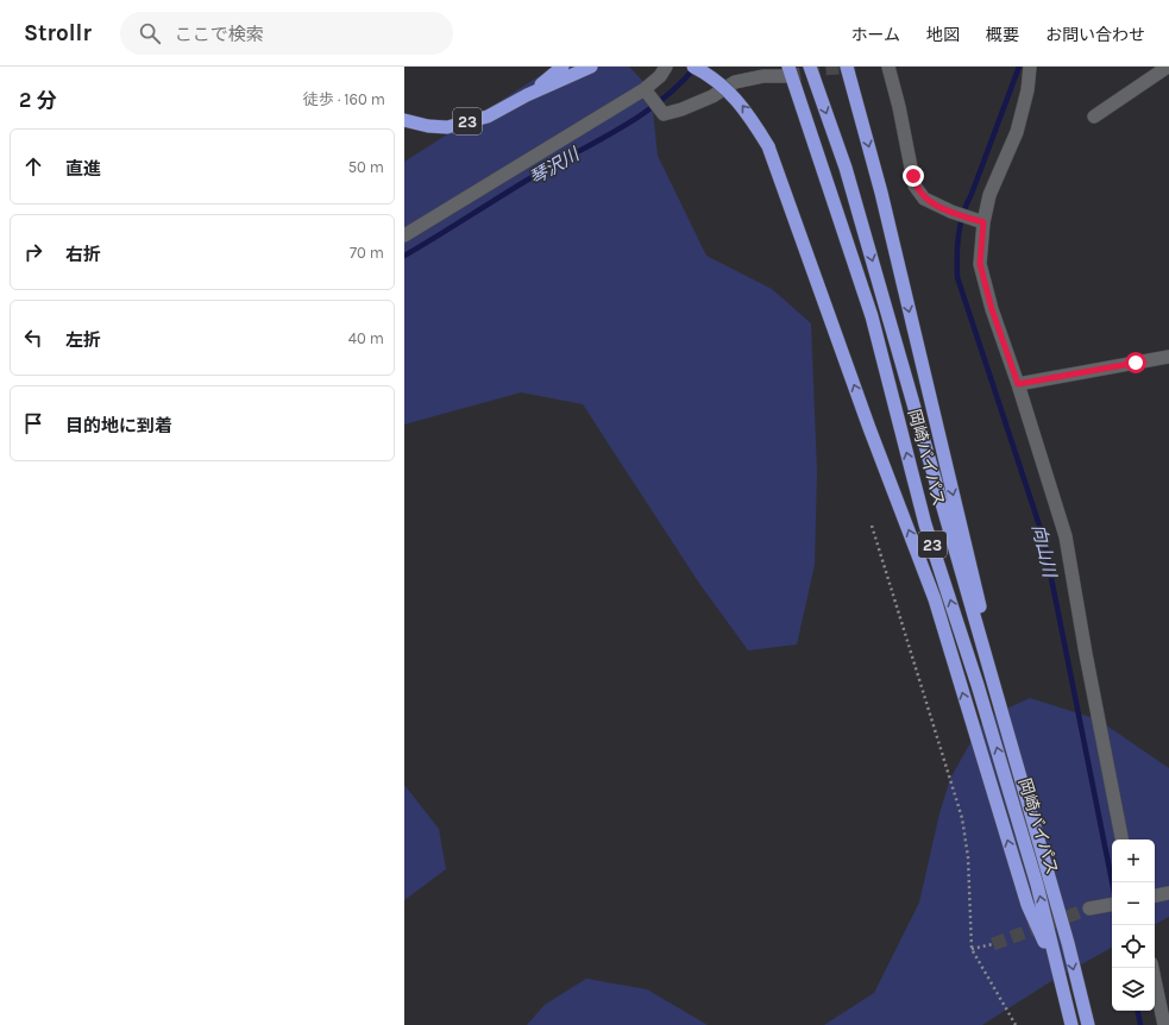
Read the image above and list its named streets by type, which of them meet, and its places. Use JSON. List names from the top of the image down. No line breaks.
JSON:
{"streets":{"highway":["23","岡崎バイパス"]},"crossings":[["23","岡崎バイパス"]],"water":["琴沢川","向山川"],"page":{"header":"Strollr","search":"ここで検索","nav":["ホーム","地図","概要","お問い合わせ"],"heading":["2 分","徒歩 · 160 m"],"list":[["直進","50 m"],["右折","70 m"],["左折","40 m"],"目的地に到着"],"map_buttons":["+","−"]}}
